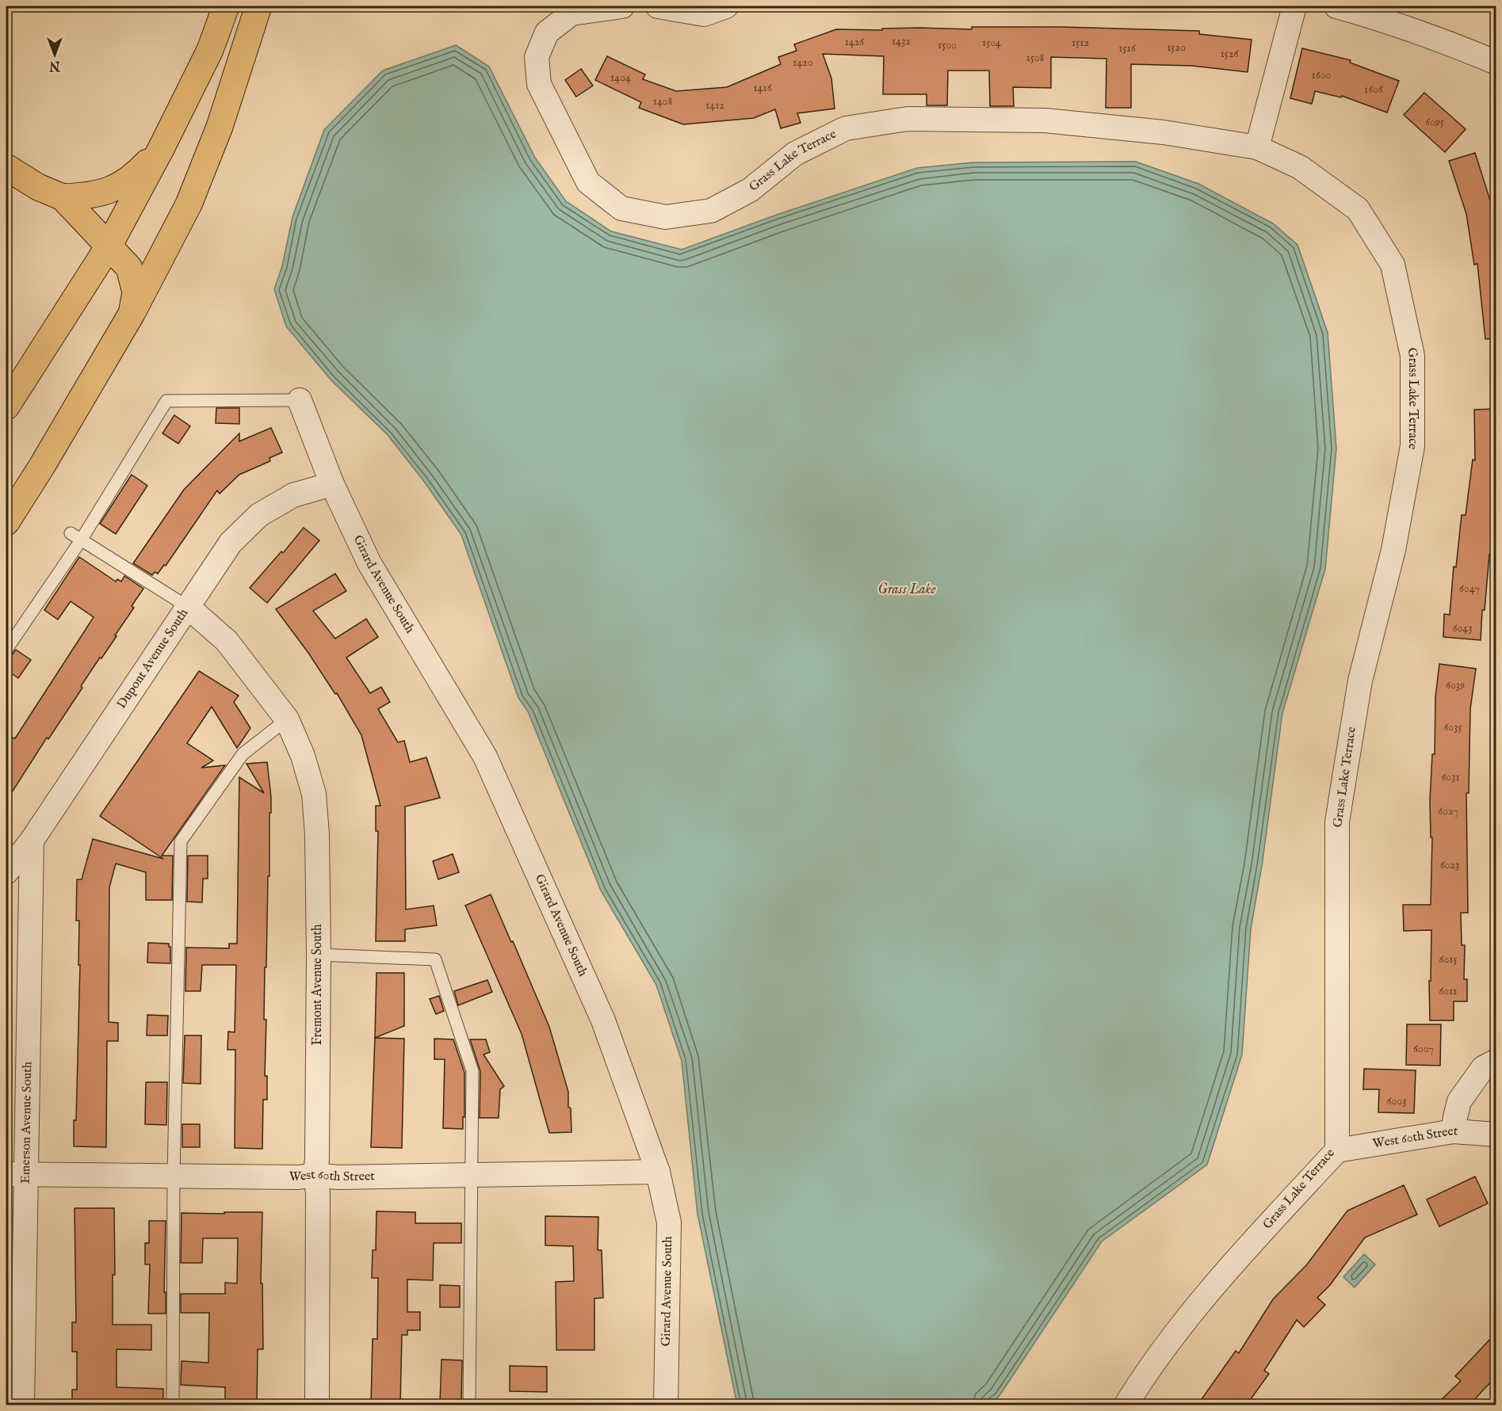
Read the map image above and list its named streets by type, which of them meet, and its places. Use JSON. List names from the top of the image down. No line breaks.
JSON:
{"streets":{"street":["Grass Lake Terrace","Girard Avenue South","Dupont Avenue South","Fremont Avenue South","Emerson Avenue South","West 60th Street"]},"crossings":[["Grass Lake Terrace","West 60th Street"],["Girard Avenue South","Dupont Avenue South"],["Girard Avenue South","West 60th Street"],["Dupont Avenue South","Fremont Avenue South"],["Dupont Avenue South","Emerson Avenue South"],["Fremont Avenue South","West 60th Street"],["Emerson Avenue South","West 60th Street"]],"water":["Grass Lake"],"house_numbers":["1432","1426","1504","1512","1500","1520","1516","1526","1508","1420","1600","1404","1416","1606","1408","1412","6095","6047","6043","6039","6035","6031","6027","6023","6015","6011","6007","6003"],"north":"bottom"}
